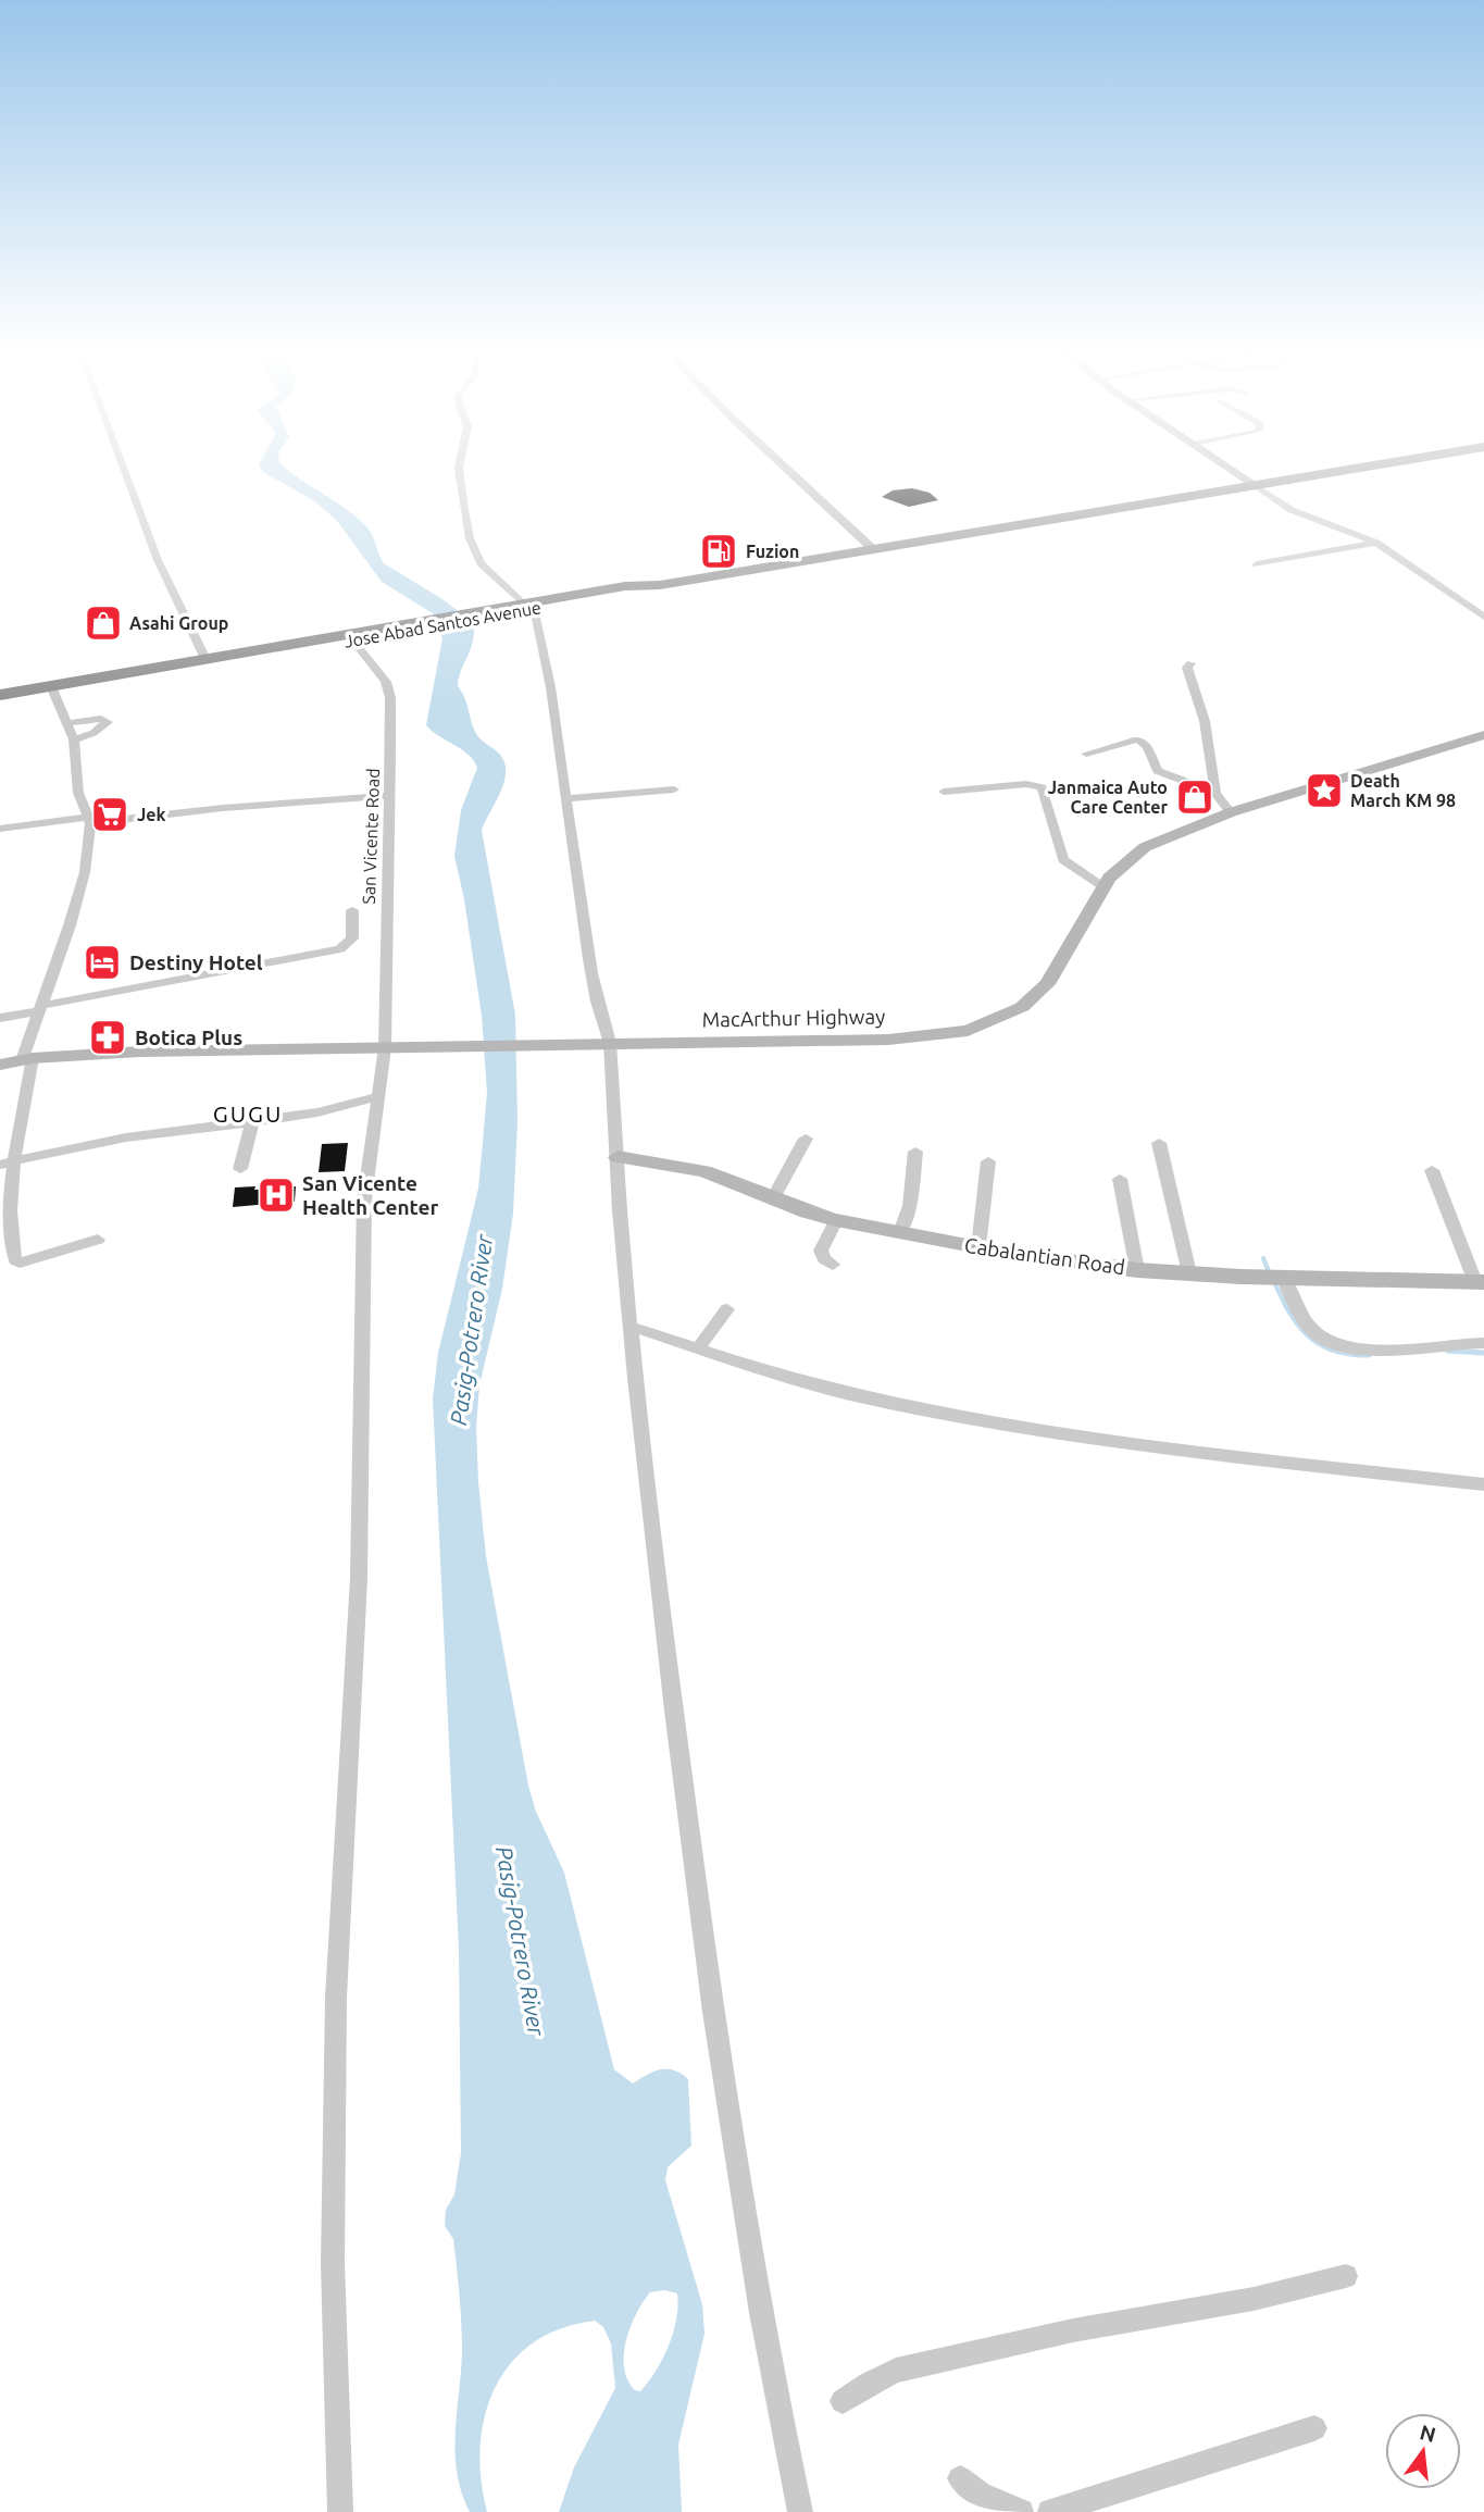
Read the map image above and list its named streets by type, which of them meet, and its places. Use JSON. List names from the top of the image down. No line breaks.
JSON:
{"streets":{"highway":["Jose Abad Santos Avenue"],"main road":["MacArthur Highway","Cabalantian Road"],"street":["San Vicente Road"]},"crossings":[["Jose Abad Santos Avenue","San Vicente Road"],["San Vicente Road","MacArthur Highway"]],"districts":["GUGU"],"water":["Pasig-Potrero River"],"places":{"fuel station":["Fuzion"],"shop":["Asahi Group","Janmaica Auto Care Center"],"place":["Death March KM 98"],"supermarket":["Jek"],"hotel":["Destiny Hotel"],"pharmacy":["Botica Plus"],"hospital":["San Vicente Health Center"]},"north":"top"}
